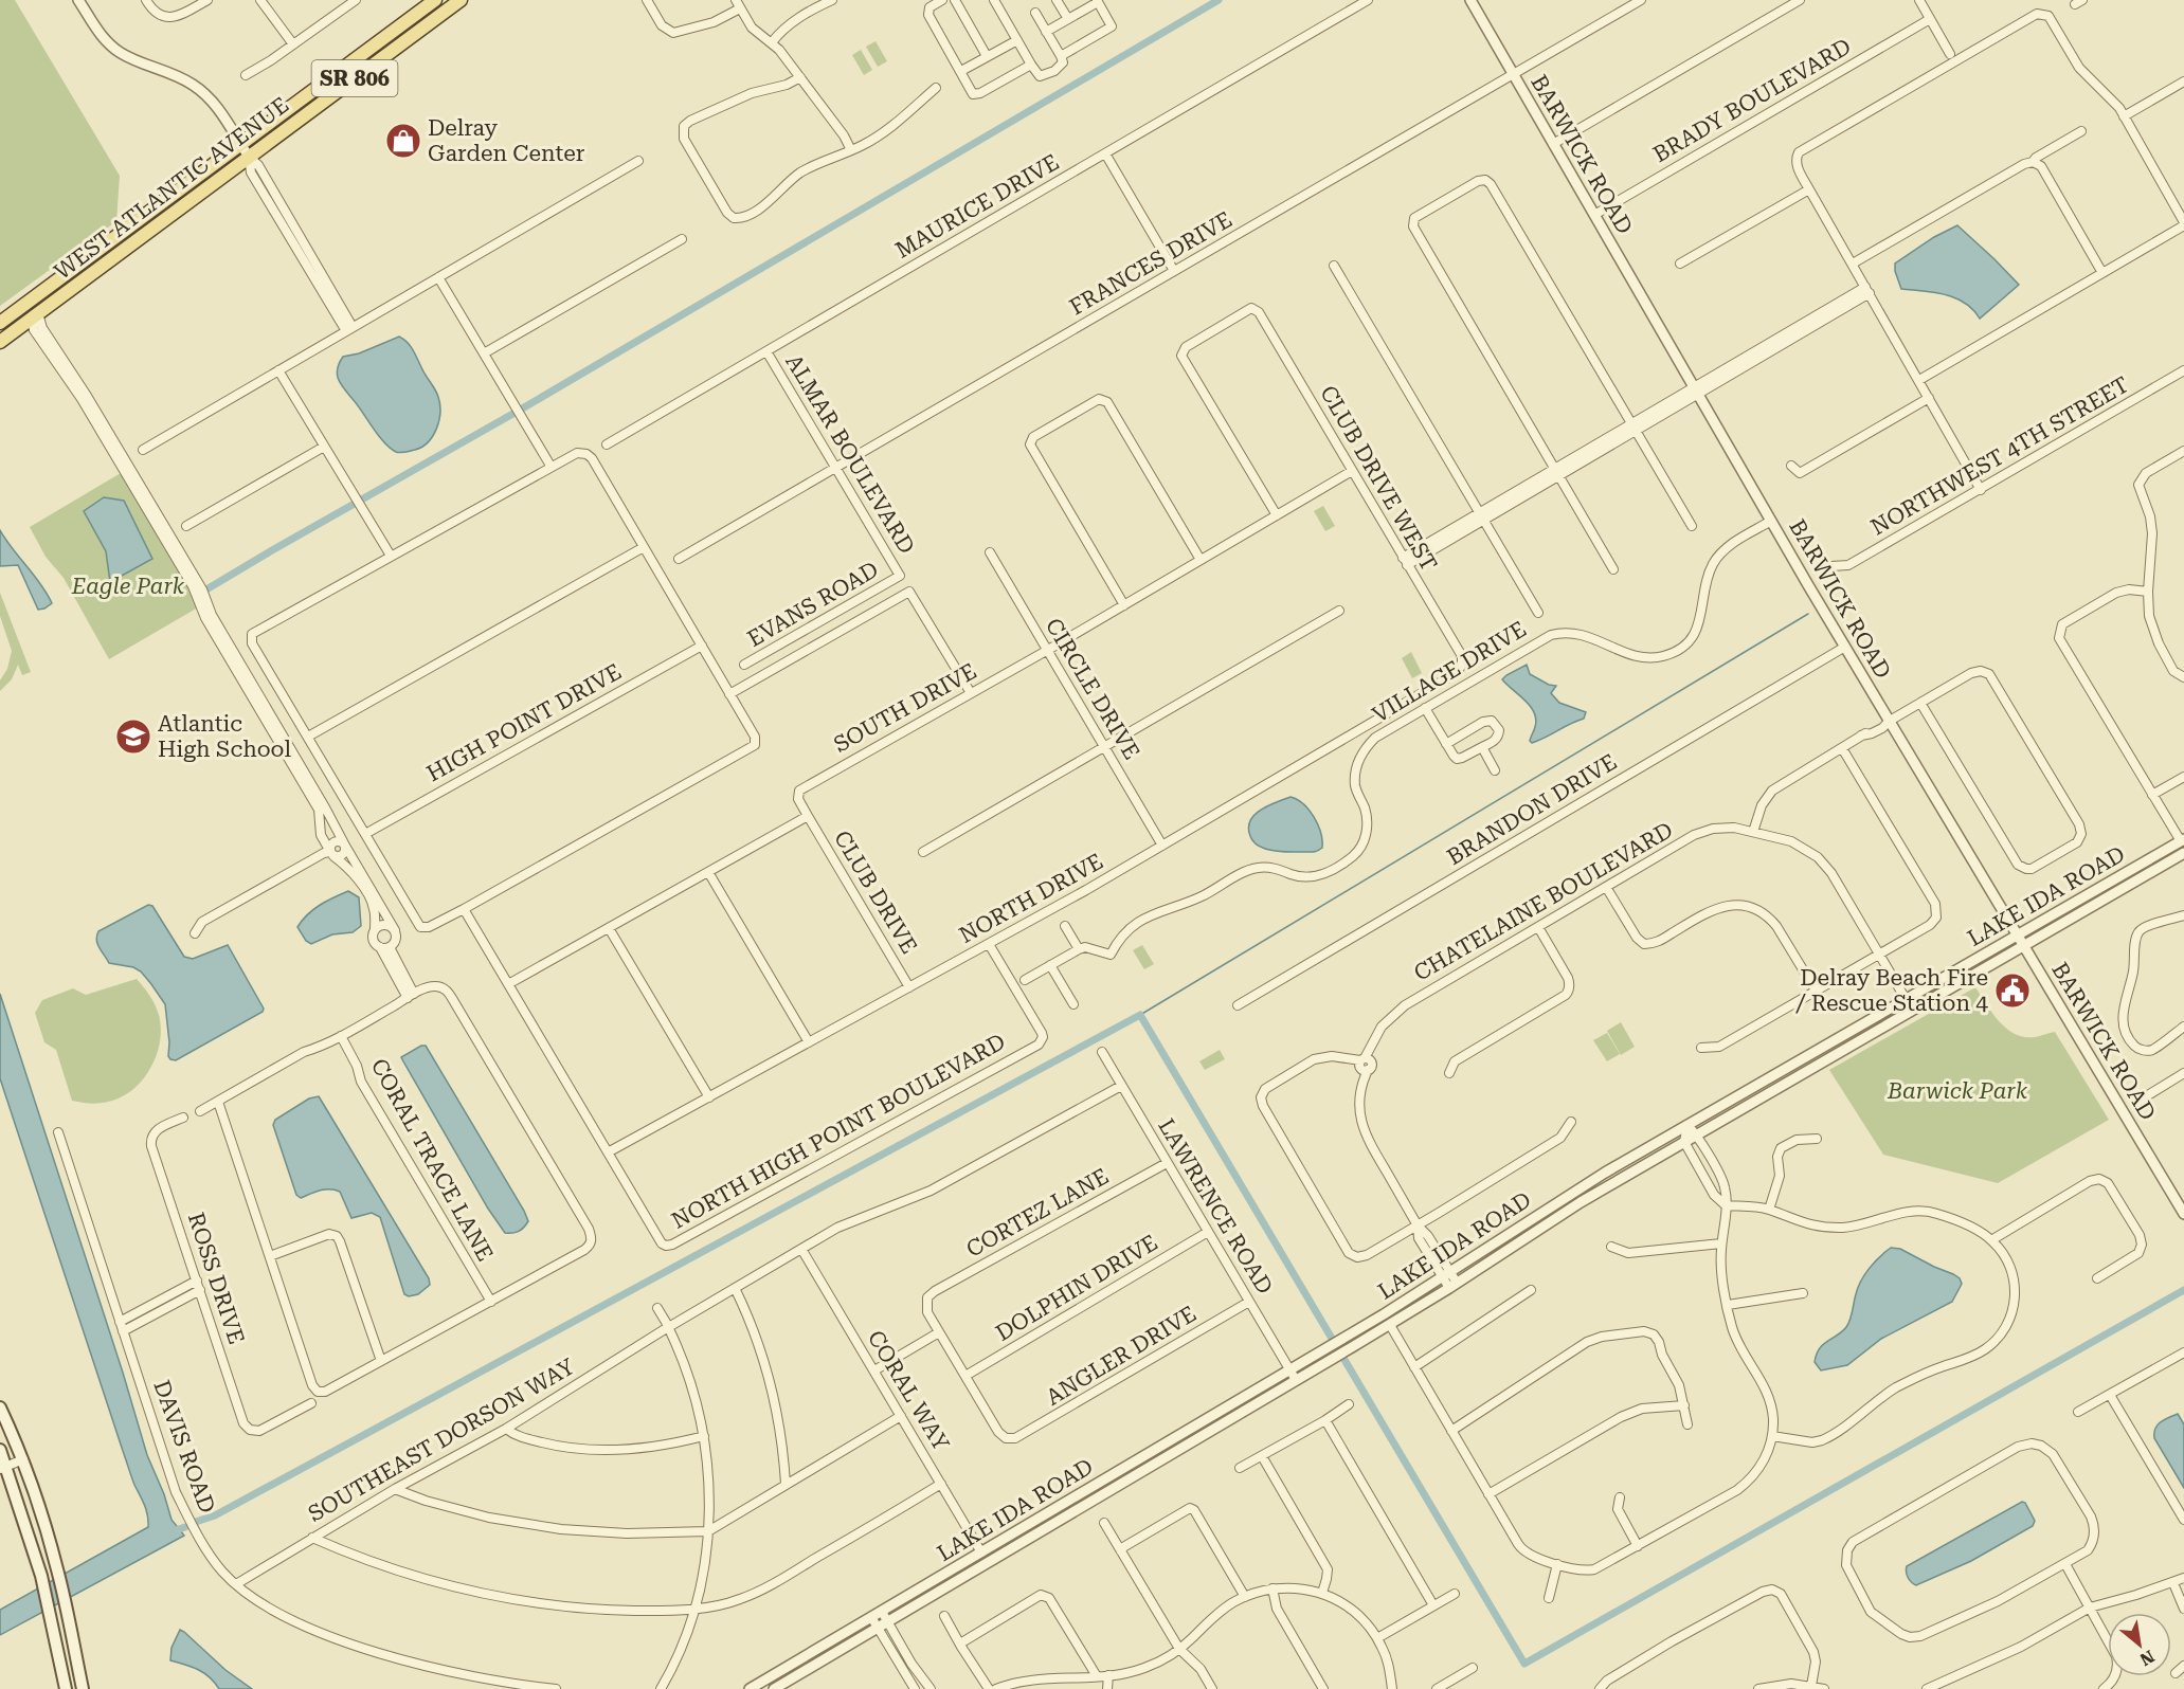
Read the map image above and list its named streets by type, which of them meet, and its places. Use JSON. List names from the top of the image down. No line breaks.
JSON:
{"streets":{"main road":["SR 806","WEST ATLANTIC AVENUE"],"street":["BRADY BOULEVARD","BARWICK ROAD","MAURICE DRIVE","FRANCES DRIVE","ALMAR BOULEVARD","NORTHWEST 4TH STREET","CLUB DRIVE WEST","EVANS ROAD","VILLAGE DRIVE","CIRCLE DRIVE","SOUTH DRIVE","HIGH POINT DRIVE","BRANDON DRIVE","CLUB DRIVE","LAKE IDA ROAD","NORTH DRIVE","CHATELAINE BOULEVARD","NORTH HIGH POINT BOULEVARD","CORAL TRACE LANE","LAWRENCE ROAD","CORTEZ LANE","ROSS DRIVE","DOLPHIN DRIVE","ANGLER DRIVE","CORAL WAY","SOUTHEAST DORSON WAY","DAVIS ROAD"]},"crossings":[["BRADY BOULEVARD","BARWICK ROAD"],["BARWICK ROAD","FRANCES DRIVE"],["BARWICK ROAD","VILLAGE DRIVE"],["BARWICK ROAD","BRANDON DRIVE"],["BARWICK ROAD","LAKE IDA ROAD"],["MAURICE DRIVE","ALMAR BOULEVARD"],["FRANCES DRIVE","ALMAR BOULEVARD"],["ALMAR BOULEVARD","EVANS ROAD"],["CLUB DRIVE WEST","SOUTH DRIVE"],["CLUB DRIVE WEST","NORTH DRIVE"],["CIRCLE DRIVE","SOUTH DRIVE"],["CIRCLE DRIVE","NORTH DRIVE"],["SOUTH DRIVE","CLUB DRIVE"],["CLUB DRIVE","NORTH DRIVE"],["LAKE IDA ROAD","CHATELAINE BOULEVARD"],["LAKE IDA ROAD","LAWRENCE ROAD"],["LAKE IDA ROAD","CORAL WAY"],["NORTH DRIVE","NORTH HIGH POINT BOULEVARD"],["LAWRENCE ROAD","CORTEZ LANE"],["LAWRENCE ROAD","DOLPHIN DRIVE"],["LAWRENCE ROAD","ANGLER DRIVE"],["LAWRENCE ROAD","SOUTHEAST DORSON WAY"],["DOLPHIN DRIVE","ANGLER DRIVE"],["CORAL WAY","SOUTHEAST DORSON WAY"],["SOUTHEAST DORSON WAY","DAVIS ROAD"]],"parks":["Eagle Park","Barwick Park"],"places":{"shop":["Delray Garden Center"],"school or university":["Atlantic High School"],"public building":["Delray Beach Fire / Rescue Station 4"]},"north":"bottom right"}
